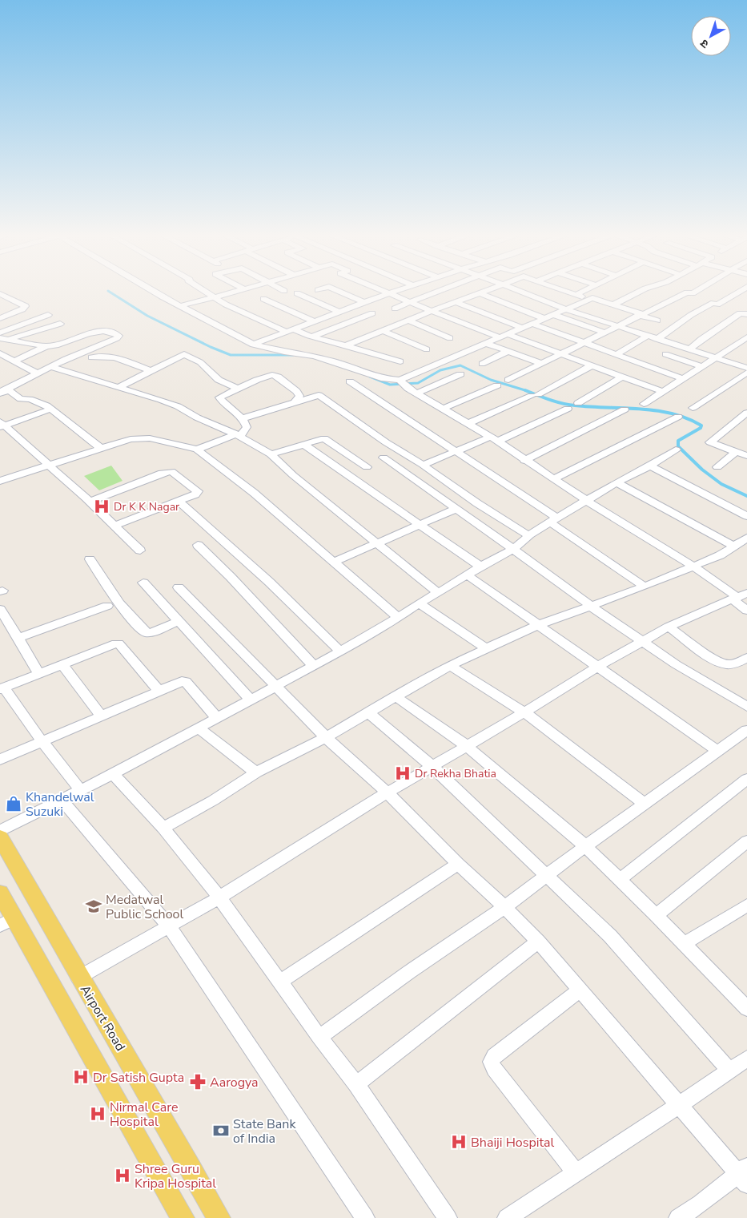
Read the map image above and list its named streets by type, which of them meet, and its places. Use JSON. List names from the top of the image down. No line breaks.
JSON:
{"streets":{"main road":["Airport Road"]},"places":{"hospital":["Dr K K Nagar","Dr Rekha Bhatia","Dr Satish Gupta","Nirmal Care Hospital","Bhaiji Hospital","Shree Guru Kripa Hospital"],"shop":["Khandelwal Suzuki"],"school or university":["Medatwal Public School"],"pharmacy":["Aarogya"],"bank":["State Bank of India"]},"north":"bottom left"}
